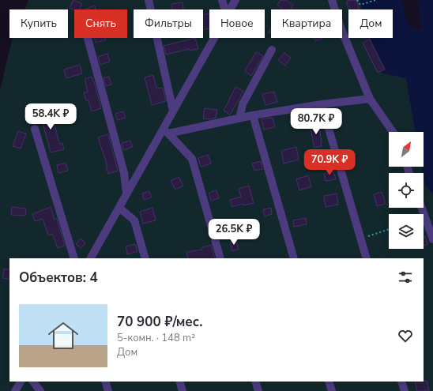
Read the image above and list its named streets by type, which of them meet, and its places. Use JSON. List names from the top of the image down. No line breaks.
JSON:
{"north":"top right","page":{"chip":["Купить","Снять","Фильтры","Новое","Квартира","Дом"],"price":["58.4K ₽","80.7K ₽","70.9K ₽","26.5K ₽"],"heading":"Объектов: 4","list":[{"name":"70 900 ₽/мес.","note":"5-комн. · 148 m² · Дом"}]}}
